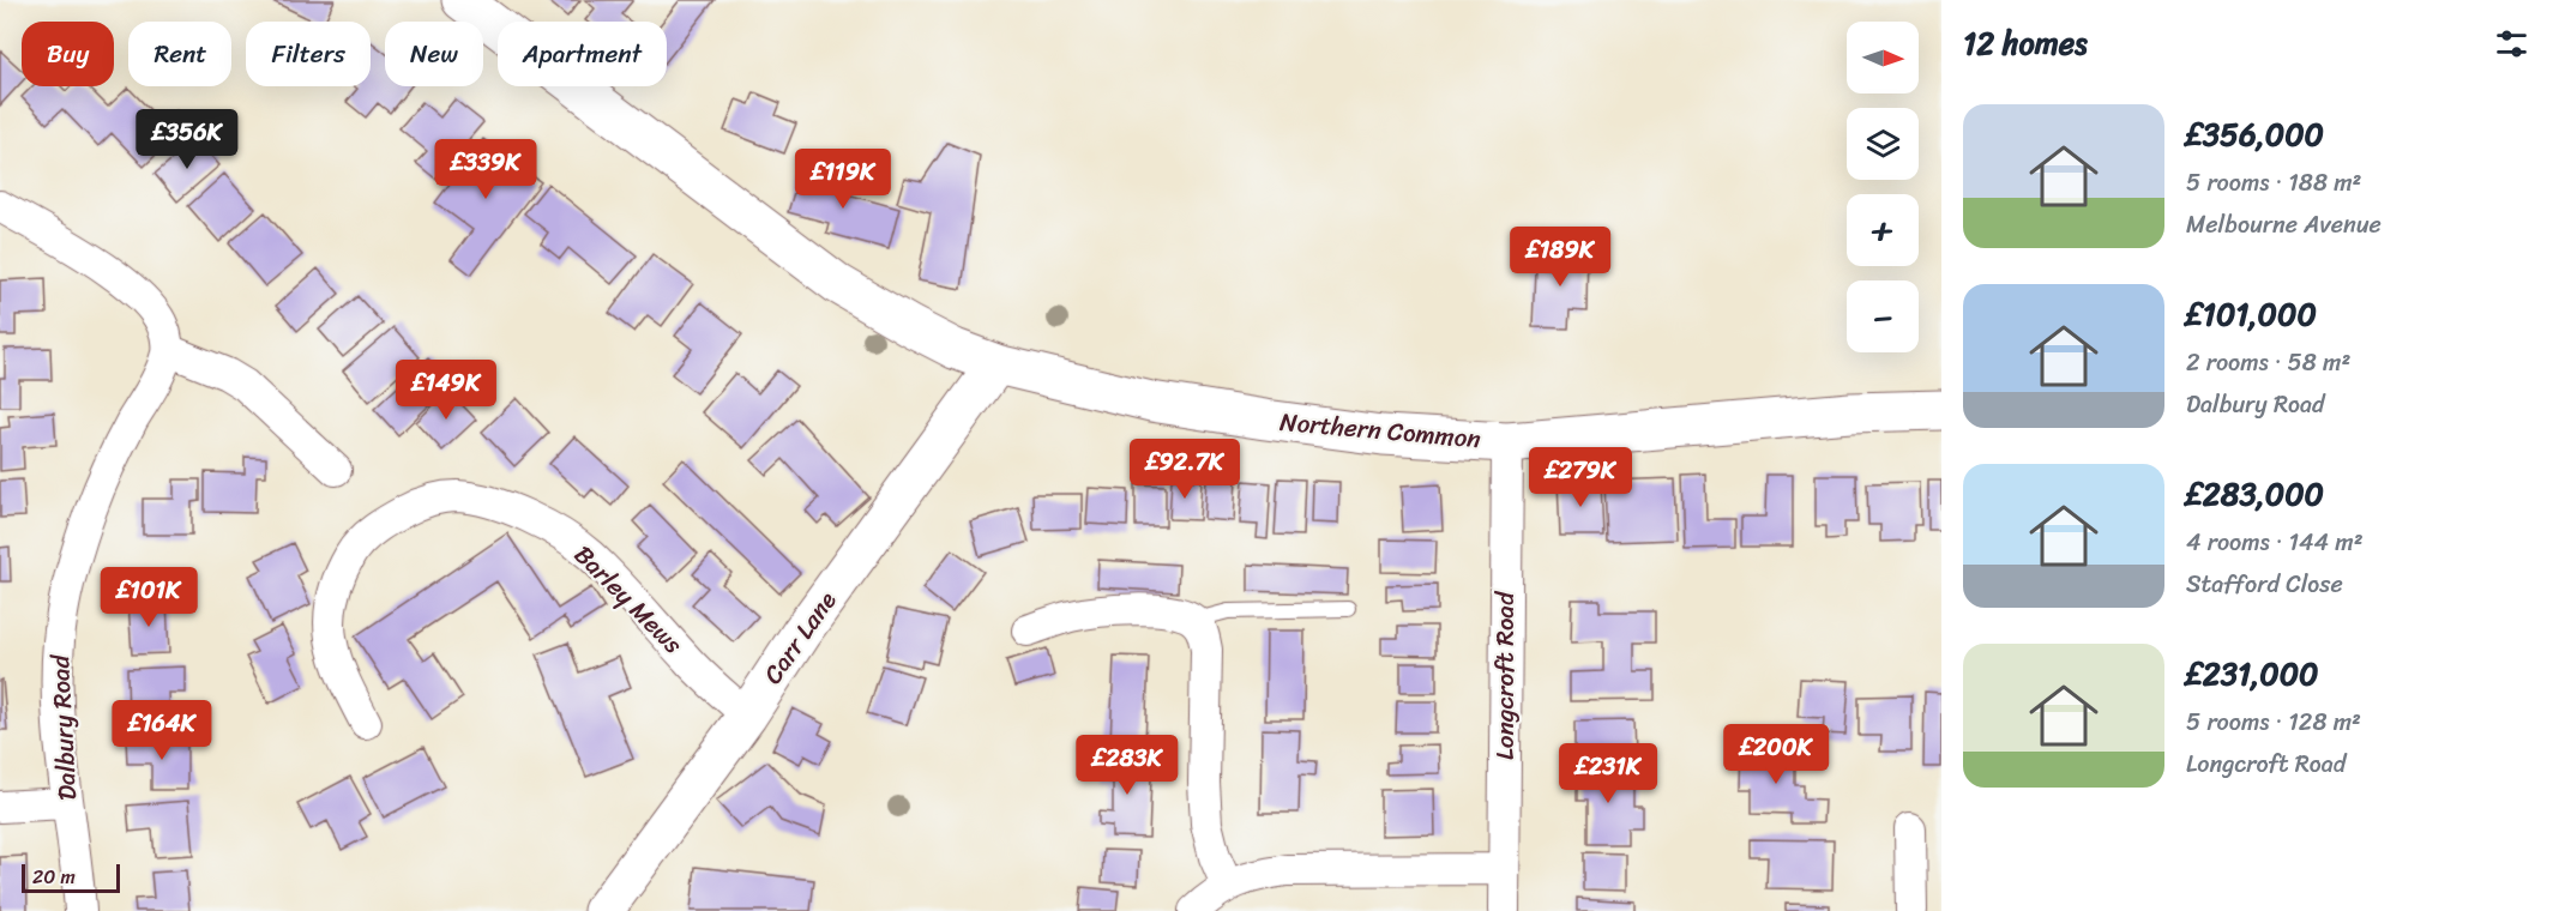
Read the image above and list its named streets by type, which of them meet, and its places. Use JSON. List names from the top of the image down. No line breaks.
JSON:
{"streets":{"main road":["Northern Common","Carr Lane"],"street":["Barley Mews","Longcroft Road","Dalbury Road"]},"crossings":[["Northern Common","Carr Lane"],["Northern Common","Longcroft Road"],["Barley Mews","Carr Lane"]],"scale_bar":"20 m","north":"right","page":{"heading":"12 homes","map_buttons":["+","−"],"chip":["Buy","Rent","Filters","New","Apartment"],"list":[{"name":"£356,000","note":"5 rooms · 188 m² · Melbourne Avenue"},{"name":"£101,000","note":"2 rooms · 58 m² · Dalbury Road"},{"name":"£283,000","note":"4 rooms · 144 m² · Stafford Close"},{"name":"£231,000","note":"5 rooms · 128 m² · Longcroft Road"}],"price":["£356K","£339K","£119K","£189K","£149K","£92.7K","£279K","£101K","£164K","£200K","£283K","£231K"],"scale":"20 m"}}
